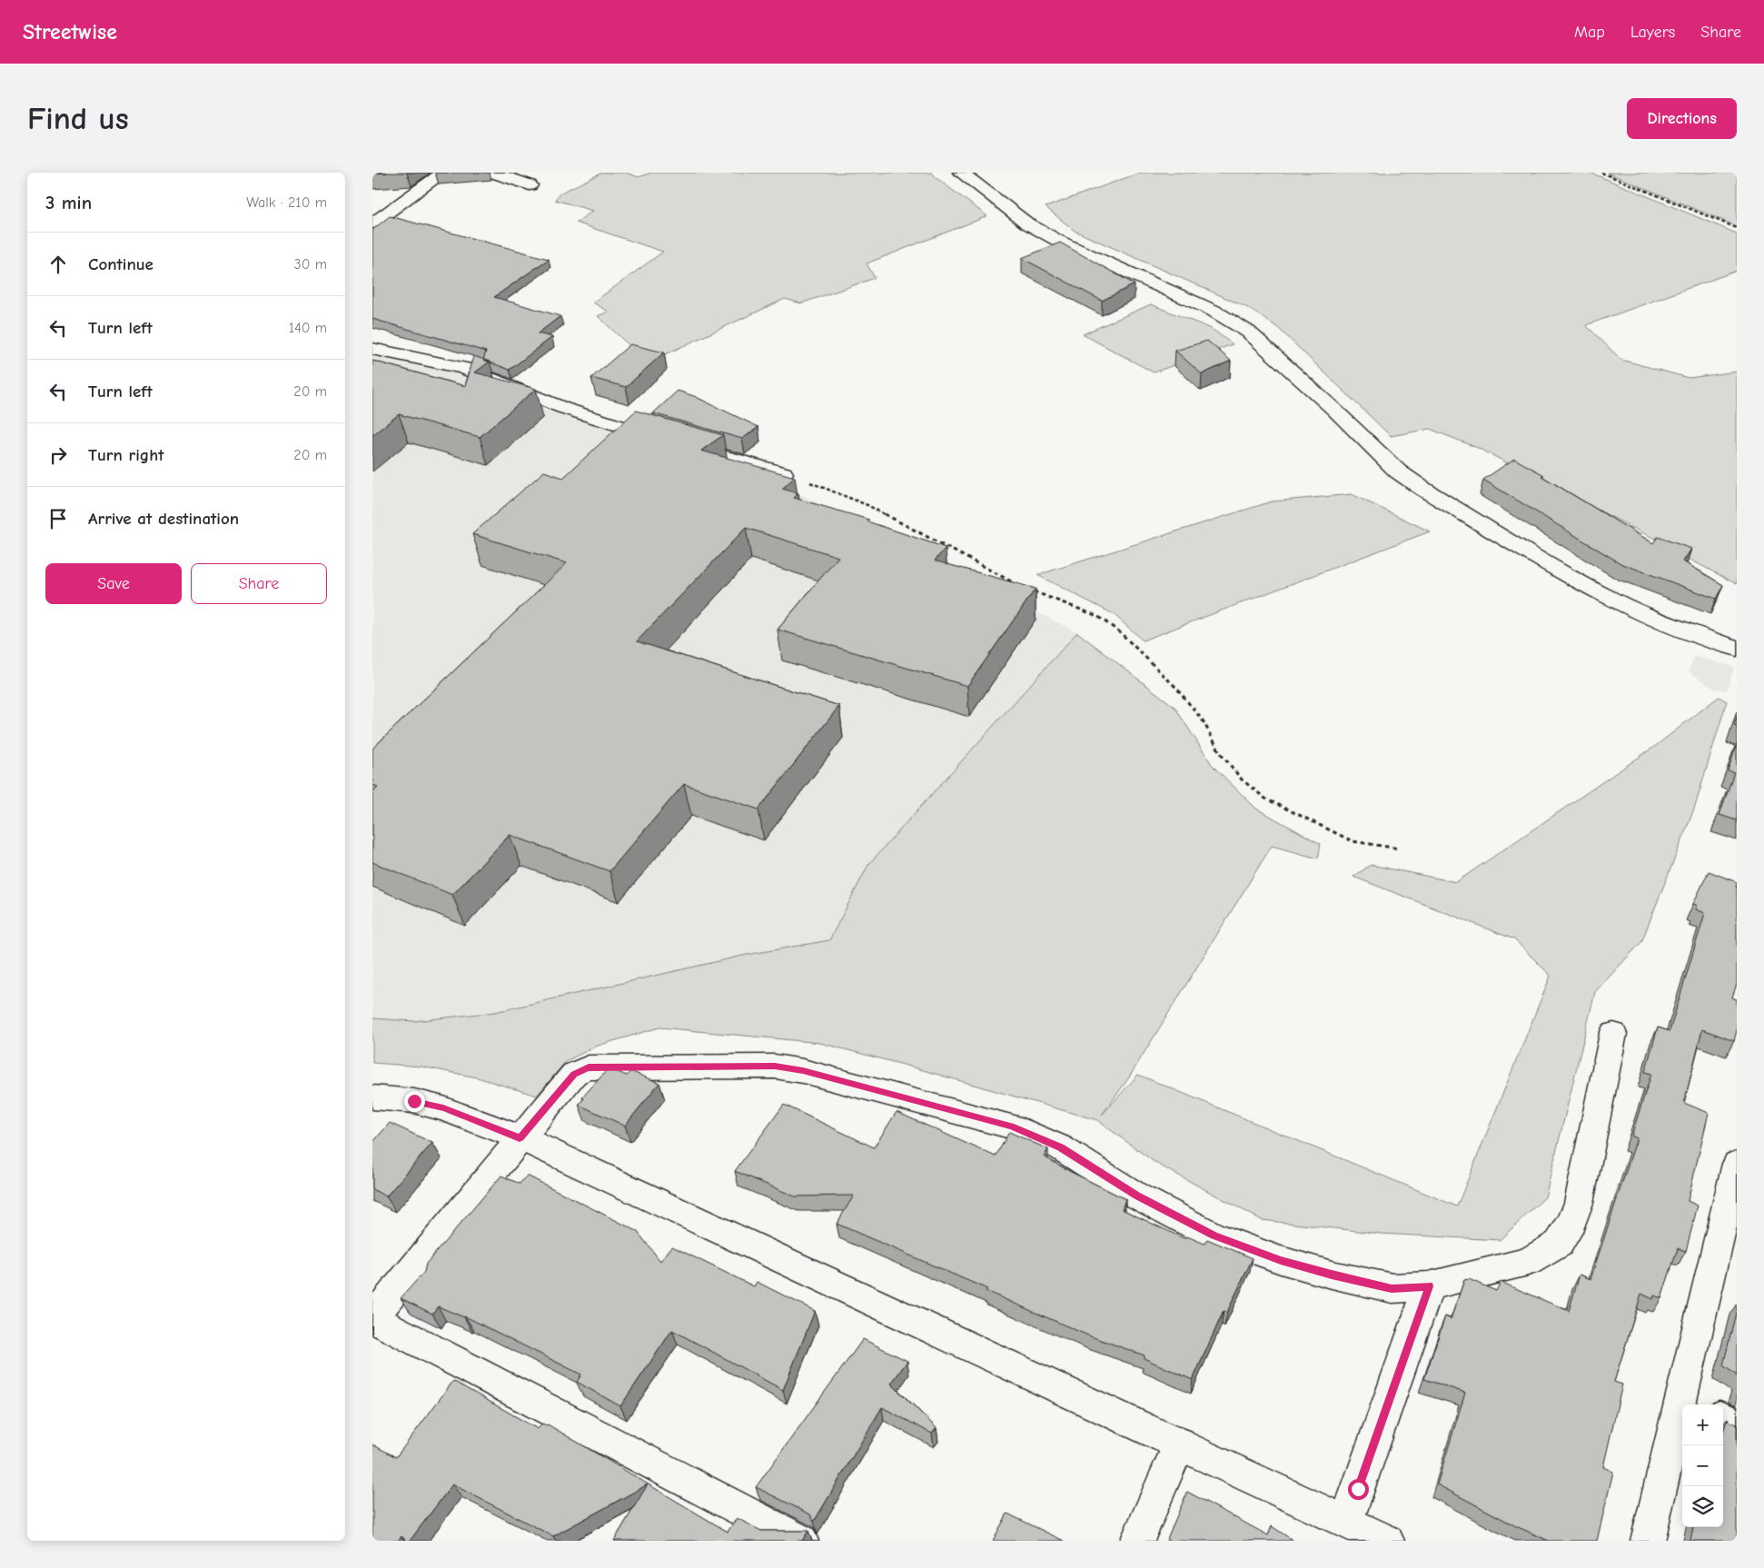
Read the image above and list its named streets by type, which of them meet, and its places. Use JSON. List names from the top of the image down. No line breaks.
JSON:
{"page":{"header":"Streetwise","nav":["Map","Layers","Share"],"buttons":["Directions",["Save","Share"]],"title":"Find us","heading":["3 min","Walk · 210 m"],"list":[["Continue","30 m"],["Turn left","140 m"],["Turn left","20 m"],["Turn right","20 m"],"Arrive at destination"],"map_buttons":["+","−"]}}
